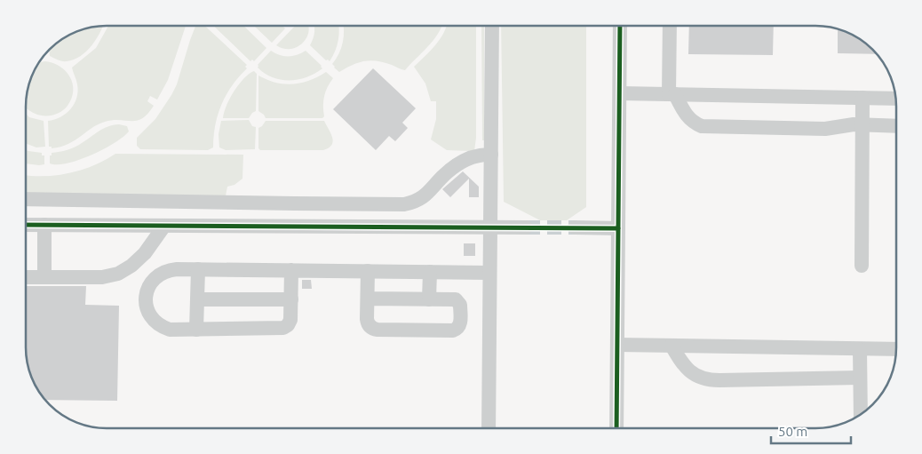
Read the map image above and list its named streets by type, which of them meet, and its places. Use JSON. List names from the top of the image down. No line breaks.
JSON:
{"scale_bar":"50 m"}
